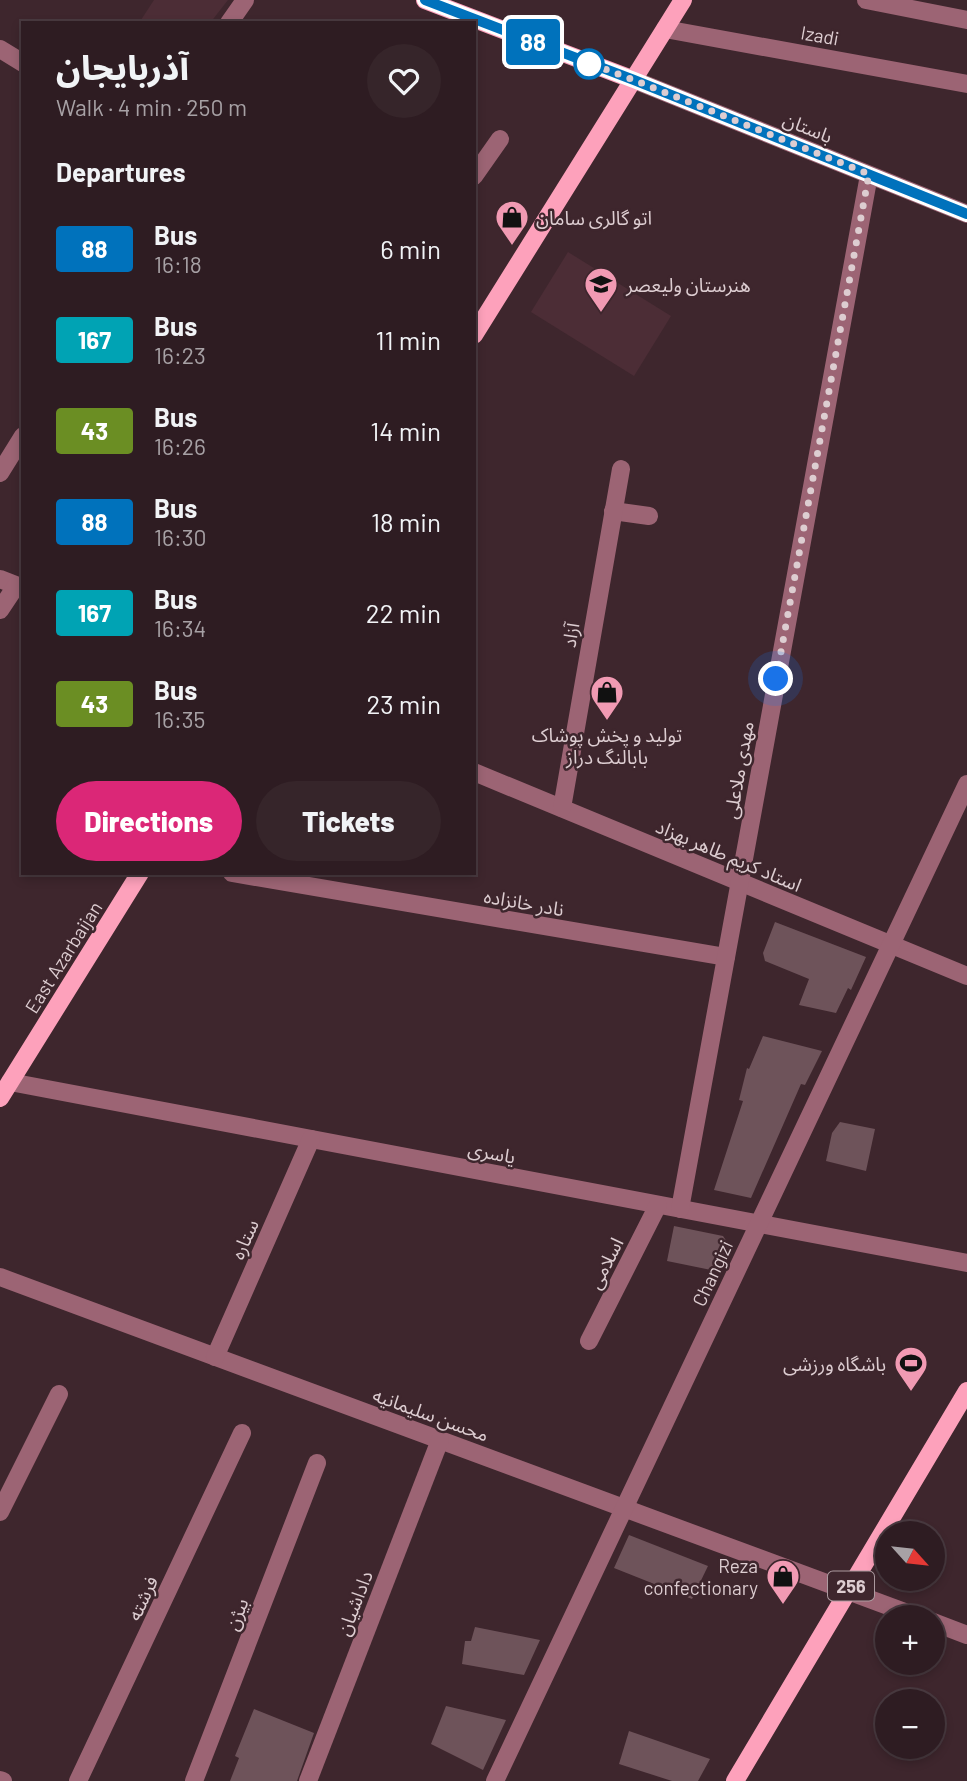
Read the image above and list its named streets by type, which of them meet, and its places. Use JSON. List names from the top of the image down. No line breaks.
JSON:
{"streets":{"main road":["East Azarbaijan","256"],"street":["Izadi","باستان","آزاد","مهدی ملاعلی","استاد کریم طاهر بهزاد","نادر خانزاده","یاسری","ستاره","اسلامی","Changizi","محسن سلیمانیه","فرشته","داداشیان","بیژن"]},"crossings":[["باستان","مهدی ملاعلی"],["آزاد","استاد کریم طاهر بهزاد"],["مهدی ملاعلی","استاد کریم طاهر بهزاد"],["مهدی ملاعلی","نادر خانزاده"],["مهدی ملاعلی","یاسری"],["استاد کریم طاهر بهزاد","Changizi"],["East Azarbaijan","یاسری"],["یاسری","ستاره"],["یاسری","اسلامی"],["یاسری","Changizi"],["ستاره","محسن سلیمانیه"],["Changizi","محسن سلیمانیه"],["محسن سلیمانیه","256"],["محسن سلیمانیه","داداشیان"]],"places":{"shop":["اتو گالری سامان","تولید و پخش پوشاک بابالنگ دراز","Reza confectionary"],"school or university":["هنرستان ولیعصر"],"sports":["باشگاه ورزشی"]},"lines":["bus line 88"],"north":"bottom right","page":{"on_map":"88","heading":[["آذربایجان","Walk · 4 min · 250 m"],"Departures"],"list":[{"mark":"88","name":"Bus","note":"16:18","value":"6 min"},{"mark":"167","name":"Bus","note":"16:23","value":"11 min"},{"mark":"43","name":"Bus","note":"16:26","value":"14 min"},{"mark":"88","name":"Bus","note":"16:30","value":"18 min"},{"mark":"167","name":"Bus","note":"16:34","value":"22 min"},{"mark":"43","name":"Bus","note":"16:35","value":"23 min"}],"buttons":["Directions","Tickets"],"map_buttons":["+","−"]}}
